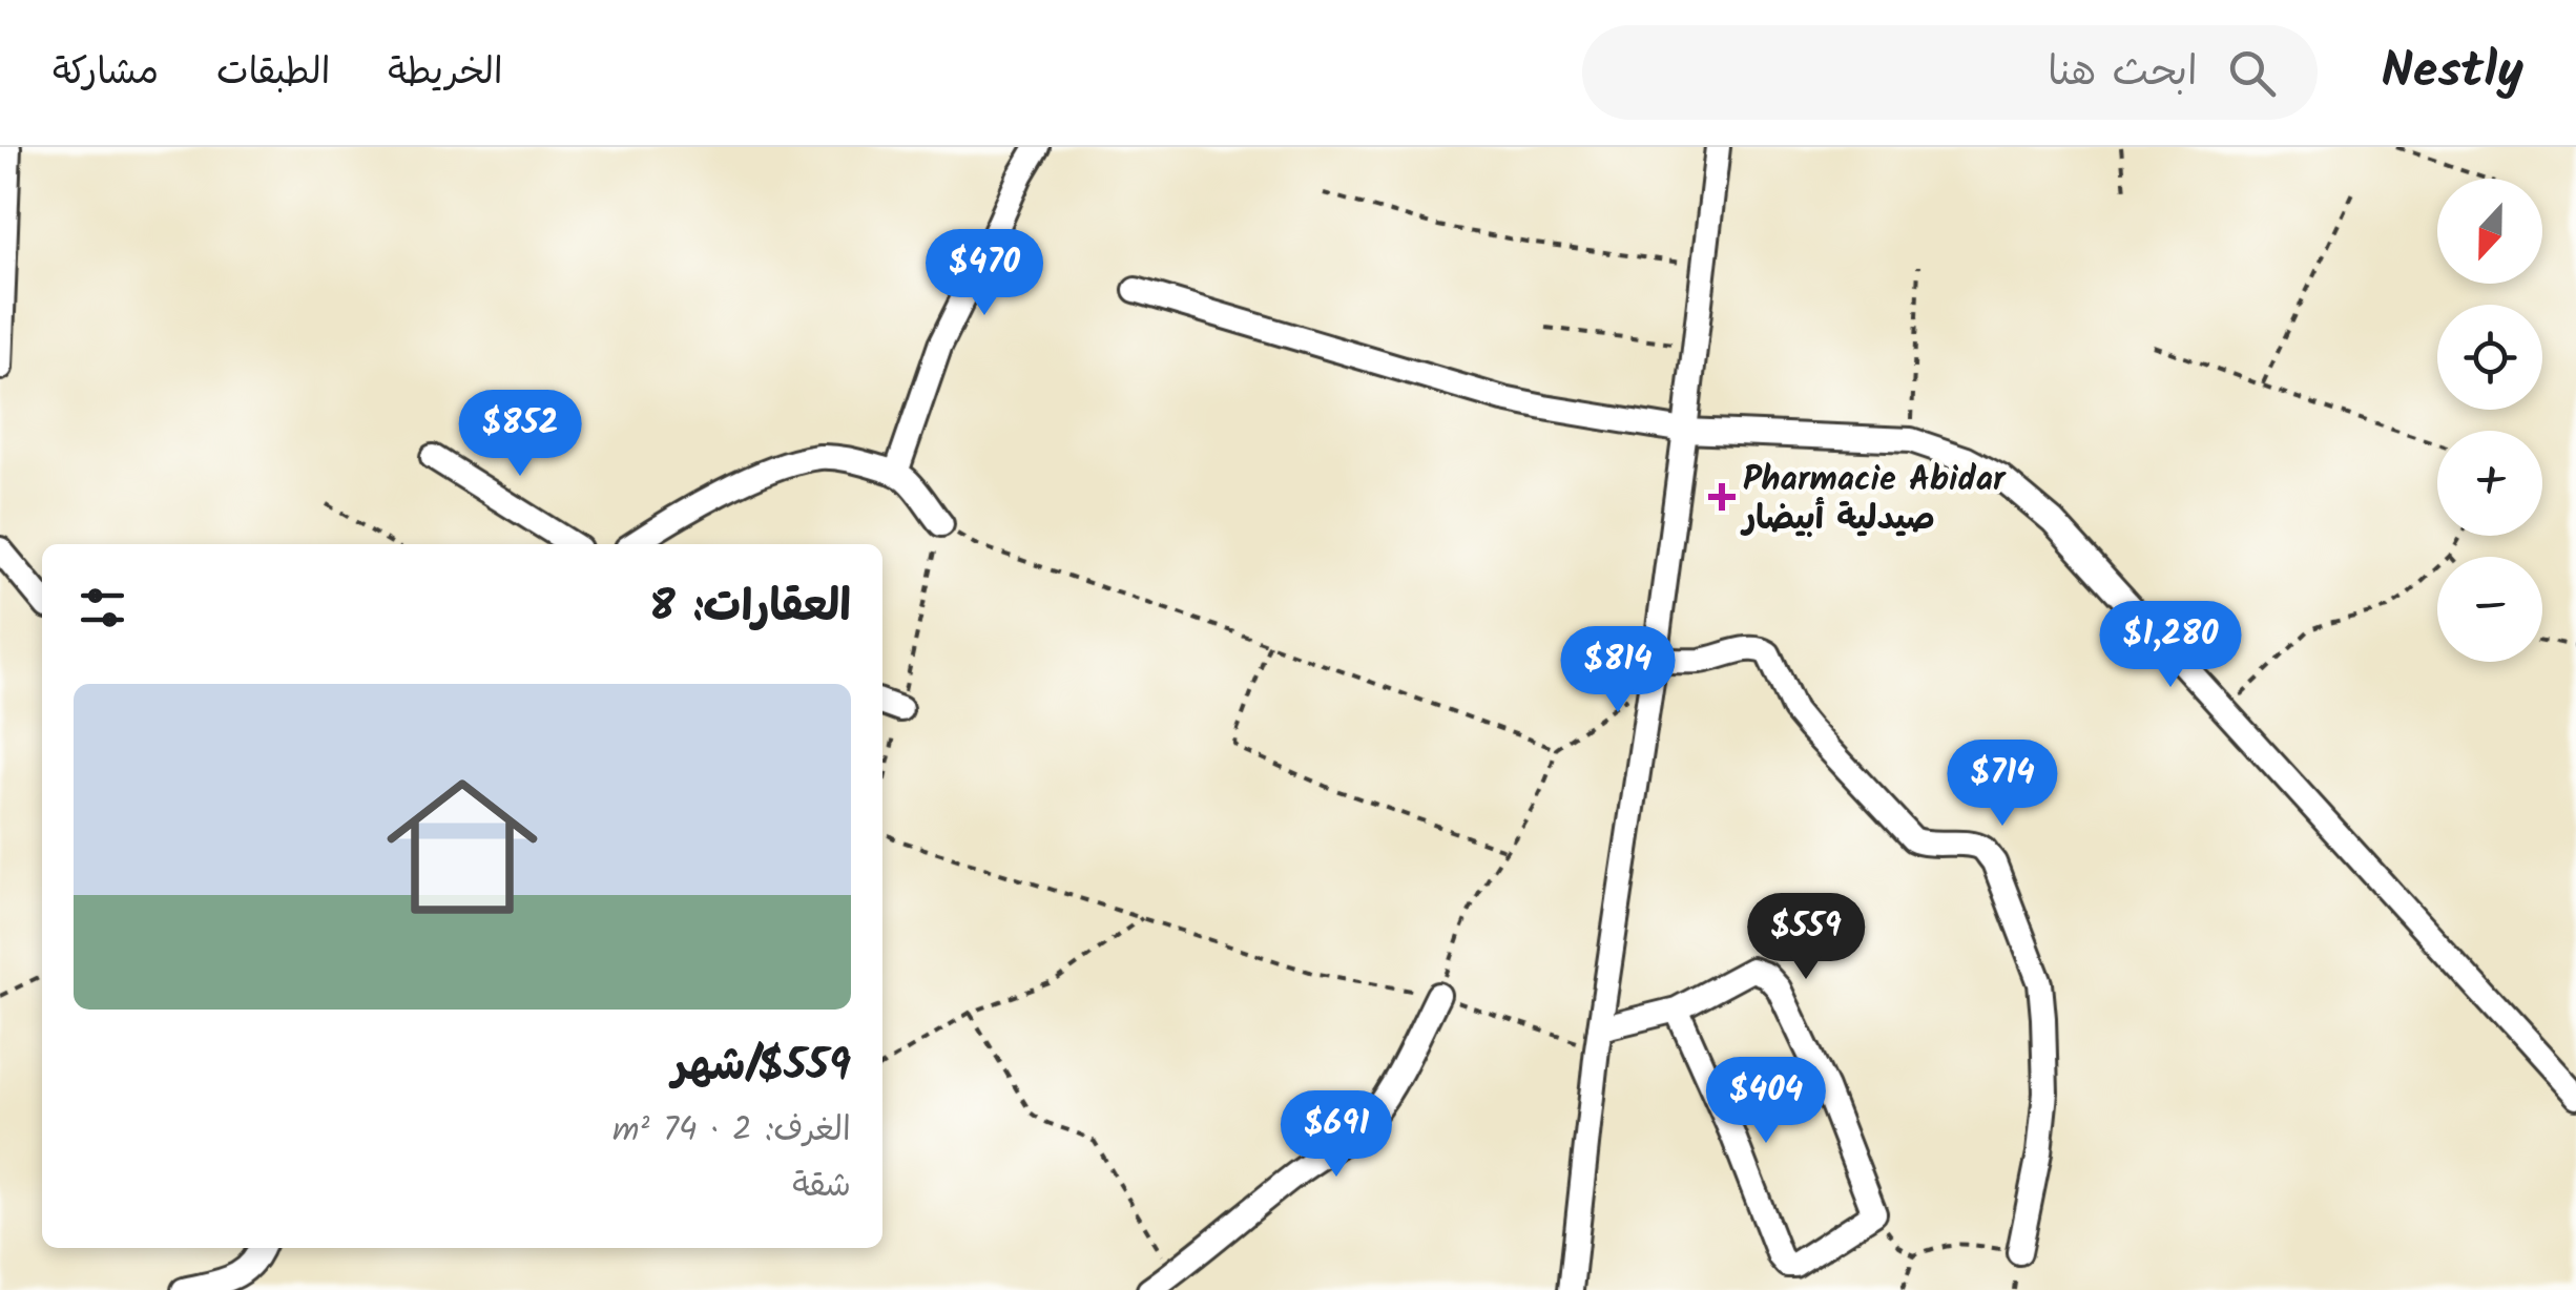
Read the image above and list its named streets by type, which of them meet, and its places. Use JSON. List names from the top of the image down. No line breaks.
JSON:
{"places":{"health":["Pharmacie Abidar صيدلية أبيضار"]},"north":"bottom","page":{"header":"Nestly","search":"ابحث هنا","nav":["الخريطة","الطبقات","مشاركة"],"map_buttons":["+","−"],"price":["$470","$852","$1,280","$814","$714","$559","$404","$691"],"heading":"العقارات: 8","list":[{"name":"$559/شهر","note":"الغرف: 2 · 74 m² · شقة"}]}}
